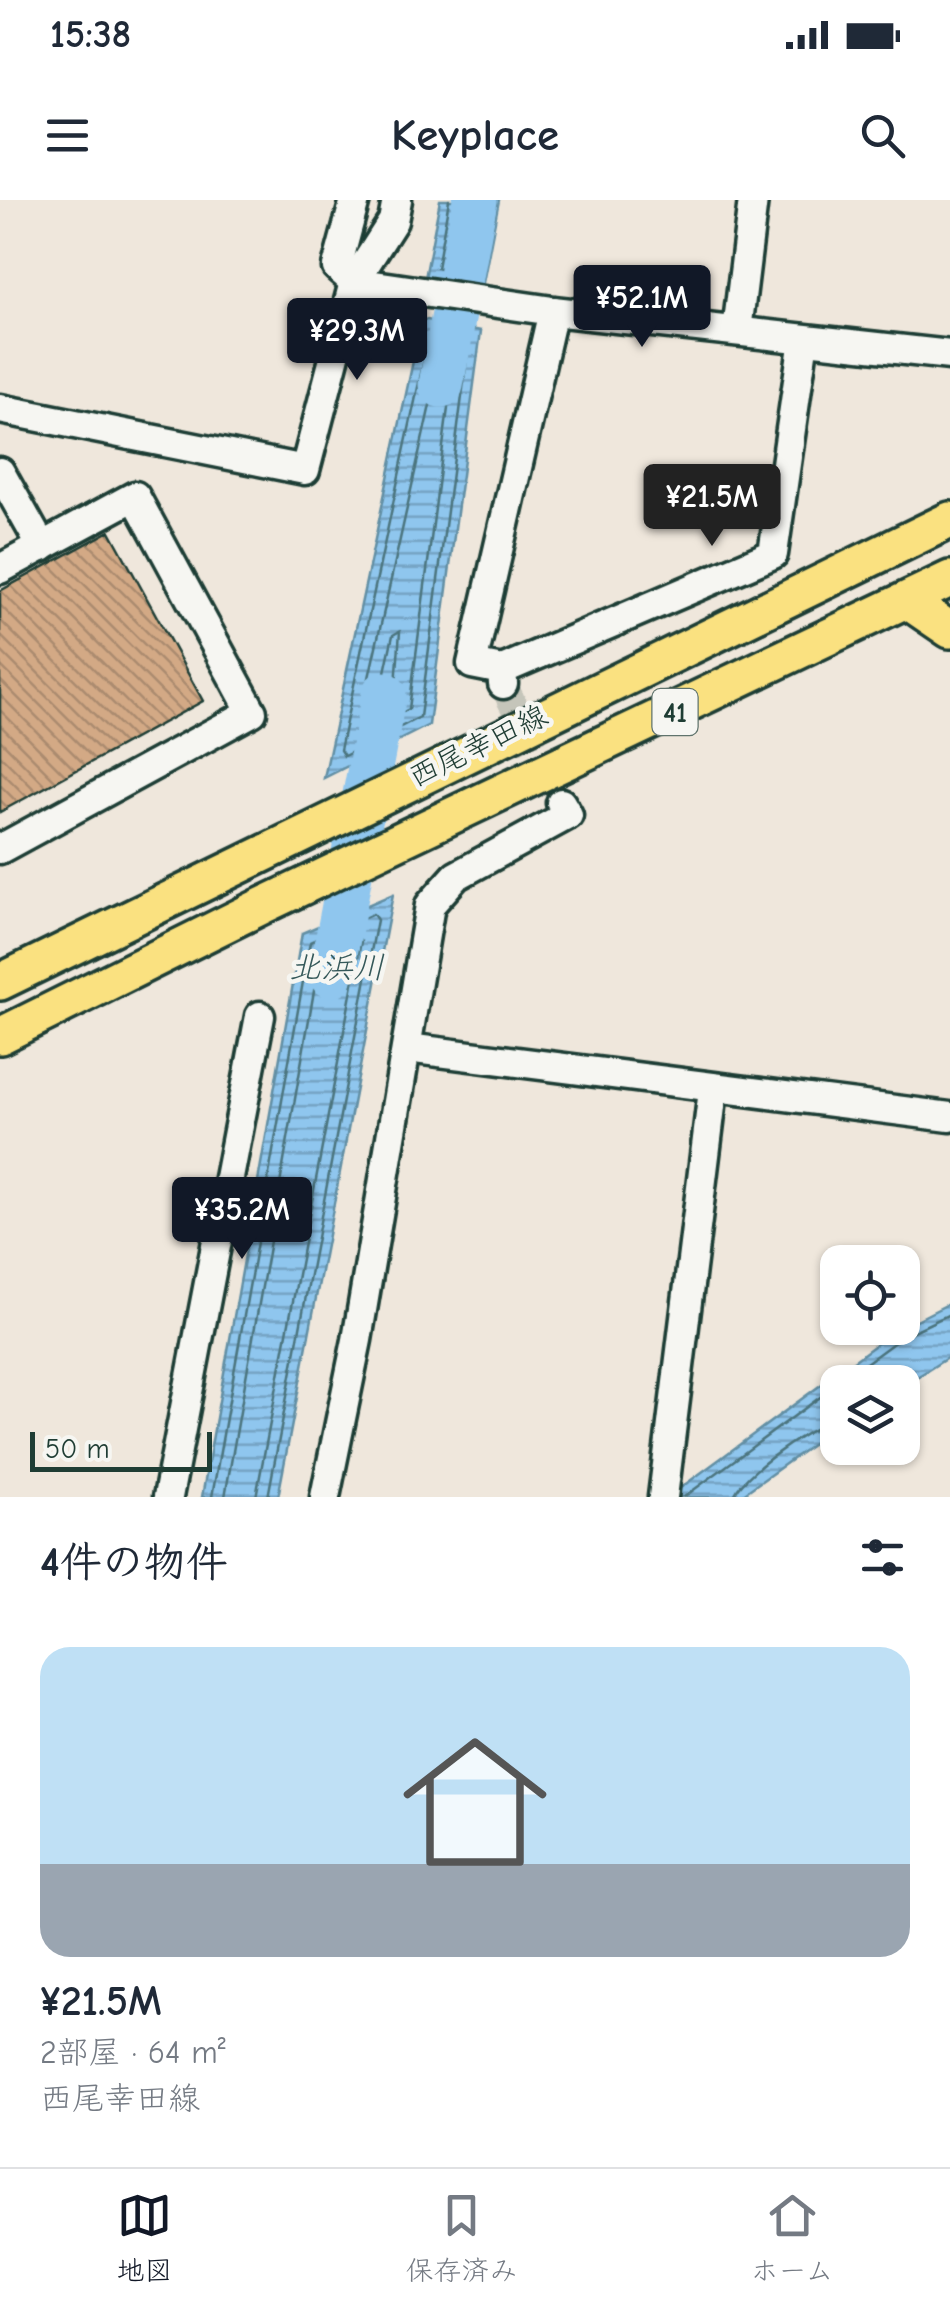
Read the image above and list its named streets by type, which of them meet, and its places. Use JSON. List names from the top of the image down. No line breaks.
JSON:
{"streets":{"main road":["41","西尾幸田線"]},"water":["北浜川"],"scale_bar":"50 m","page":{"status":"15:38","header":"Keyplace","price":["¥52.1M","¥29.3M","¥21.5M","¥35.2M"],"scale":"50 m","heading":"4件の物件","list":[{"name":"¥21.5M","note":"2部屋 · 64 m² · 西尾幸田線"}],"tabs":["地図","保存済み","ホーム"]}}
